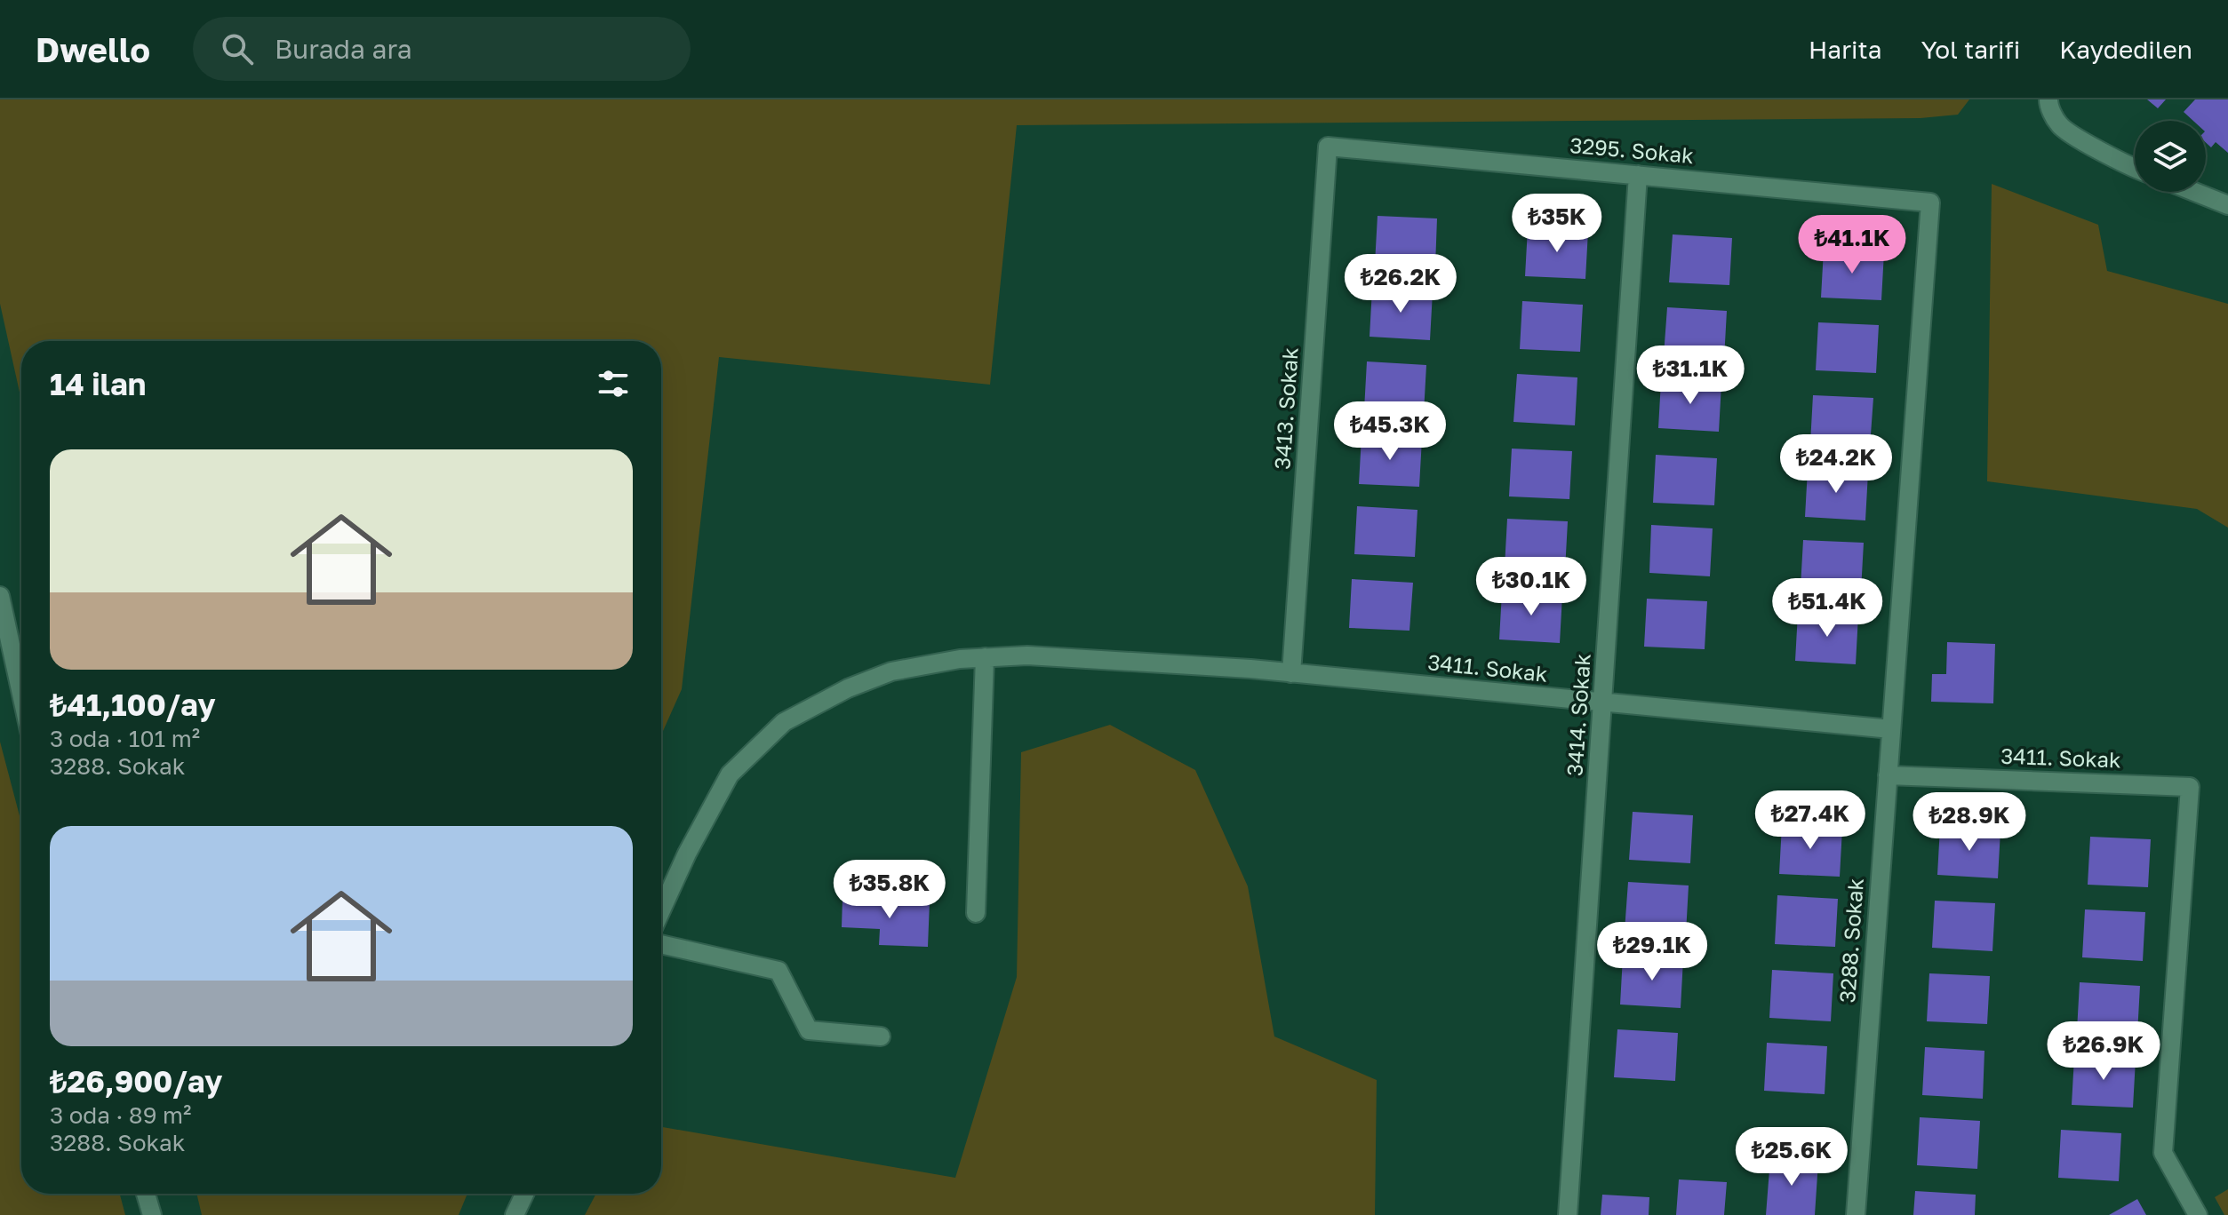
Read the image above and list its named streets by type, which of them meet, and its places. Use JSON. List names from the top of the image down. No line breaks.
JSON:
{"streets":{"street":["3295. Sokak","3413. Sokak","3411. Sokak","3414. Sokak","3288. Sokak"]},"crossings":[["3295. Sokak","3413. Sokak"],["3295. Sokak","3414. Sokak"],["3295. Sokak","3288. Sokak"],["3413. Sokak","3411. Sokak"],["3411. Sokak","3414. Sokak"],["3411. Sokak","3288. Sokak"]],"page":{"header":"Dwello","search":"Burada ara","nav":["Harita","Yol tarifi","Kaydedilen"],"price":["₺35K","₺41.1K","₺26.2K","₺31.1K","₺45.3K","₺24.2K","₺30.1K","₺51.4K","₺27.4K","₺28.9K","₺35.8K","₺29.1K","₺26.9K","₺25.6K"],"heading":"14 ilan","list":[{"name":"₺41,100/ay","note":"3 oda · 101 m² · 3288. Sokak"},{"name":"₺26,900/ay","note":"3 oda · 89 m² · 3288. Sokak"}]}}
